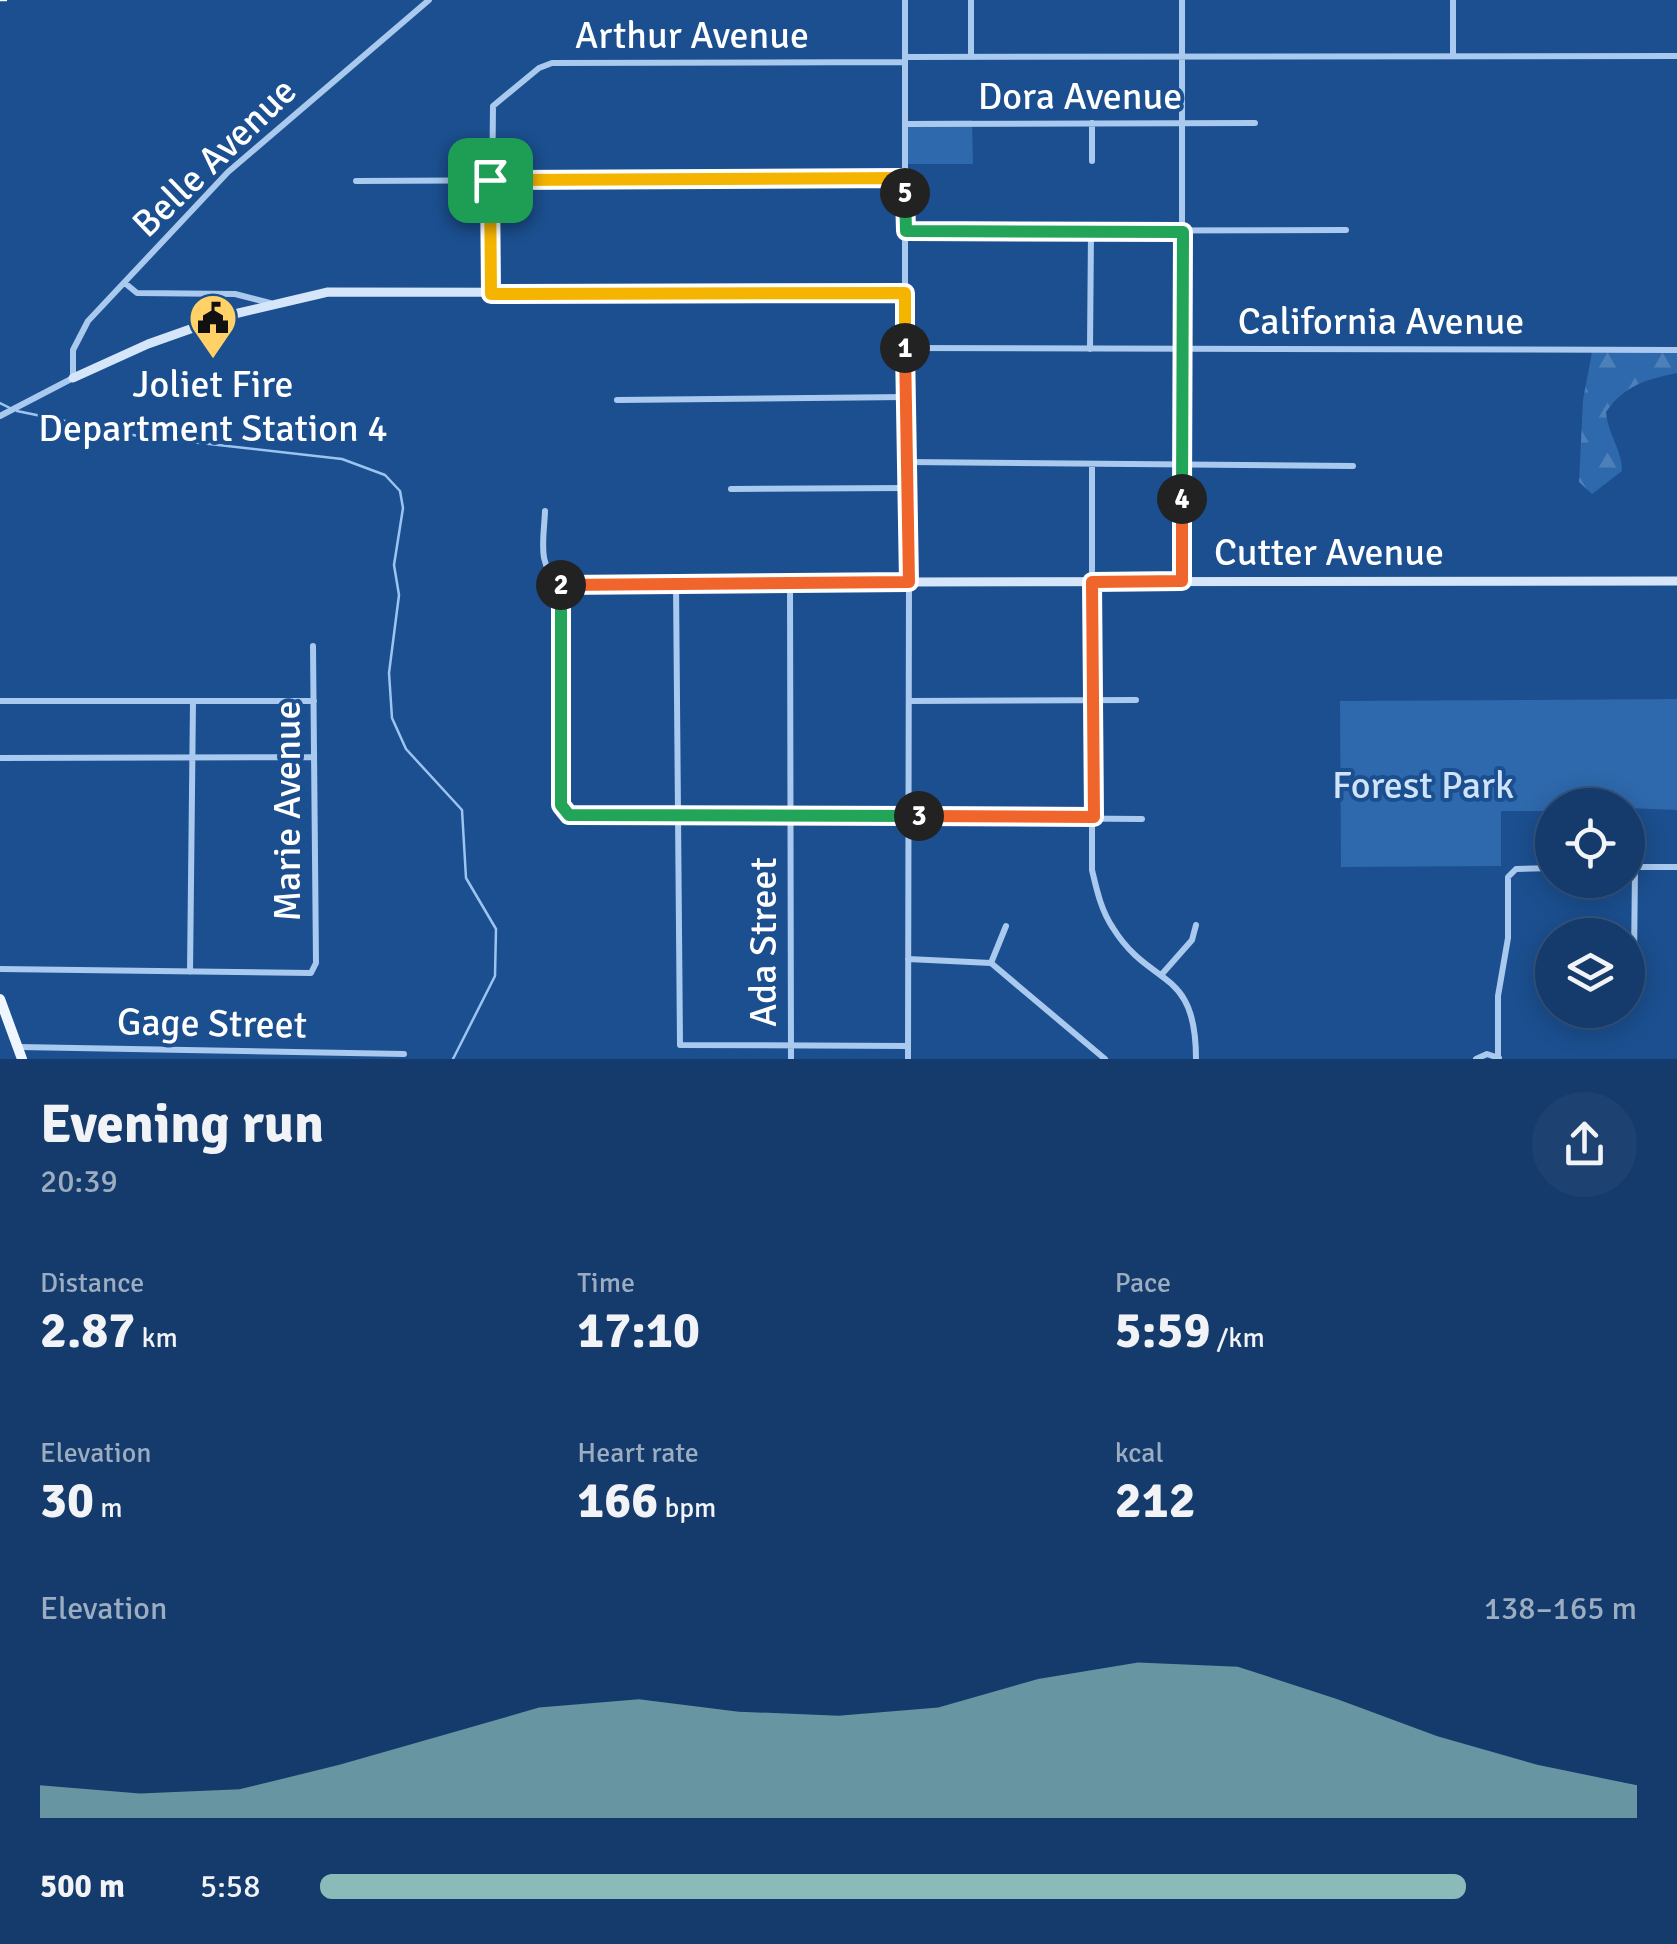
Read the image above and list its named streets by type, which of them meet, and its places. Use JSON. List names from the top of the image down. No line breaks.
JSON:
{"streets":{"street":["Arthur Avenue","Dora Avenue","Belle Avenue","California Avenue","Cutter Avenue","Marie Avenue","Ada Street","Gage Street"]},"crossings":[["Cutter Avenue","Ada Street"]],"parks":["Forest Park"],"places":{"public building":["Joliet Fire Department Station 4"]},"page":{"pins":["5","1","4","2","3"],"heading":["Evening run","20:39"],"stats":[["Distance","2.87 km"],["Time","17:10"],["Pace","5:59 /km"],["Elevation","30 m"],["Heart rate","166 bpm"],["kcal","212"]],"chart":["Elevation","138–165 m"],"list":[{"name":"500 m","note":"5:58"}]}}
